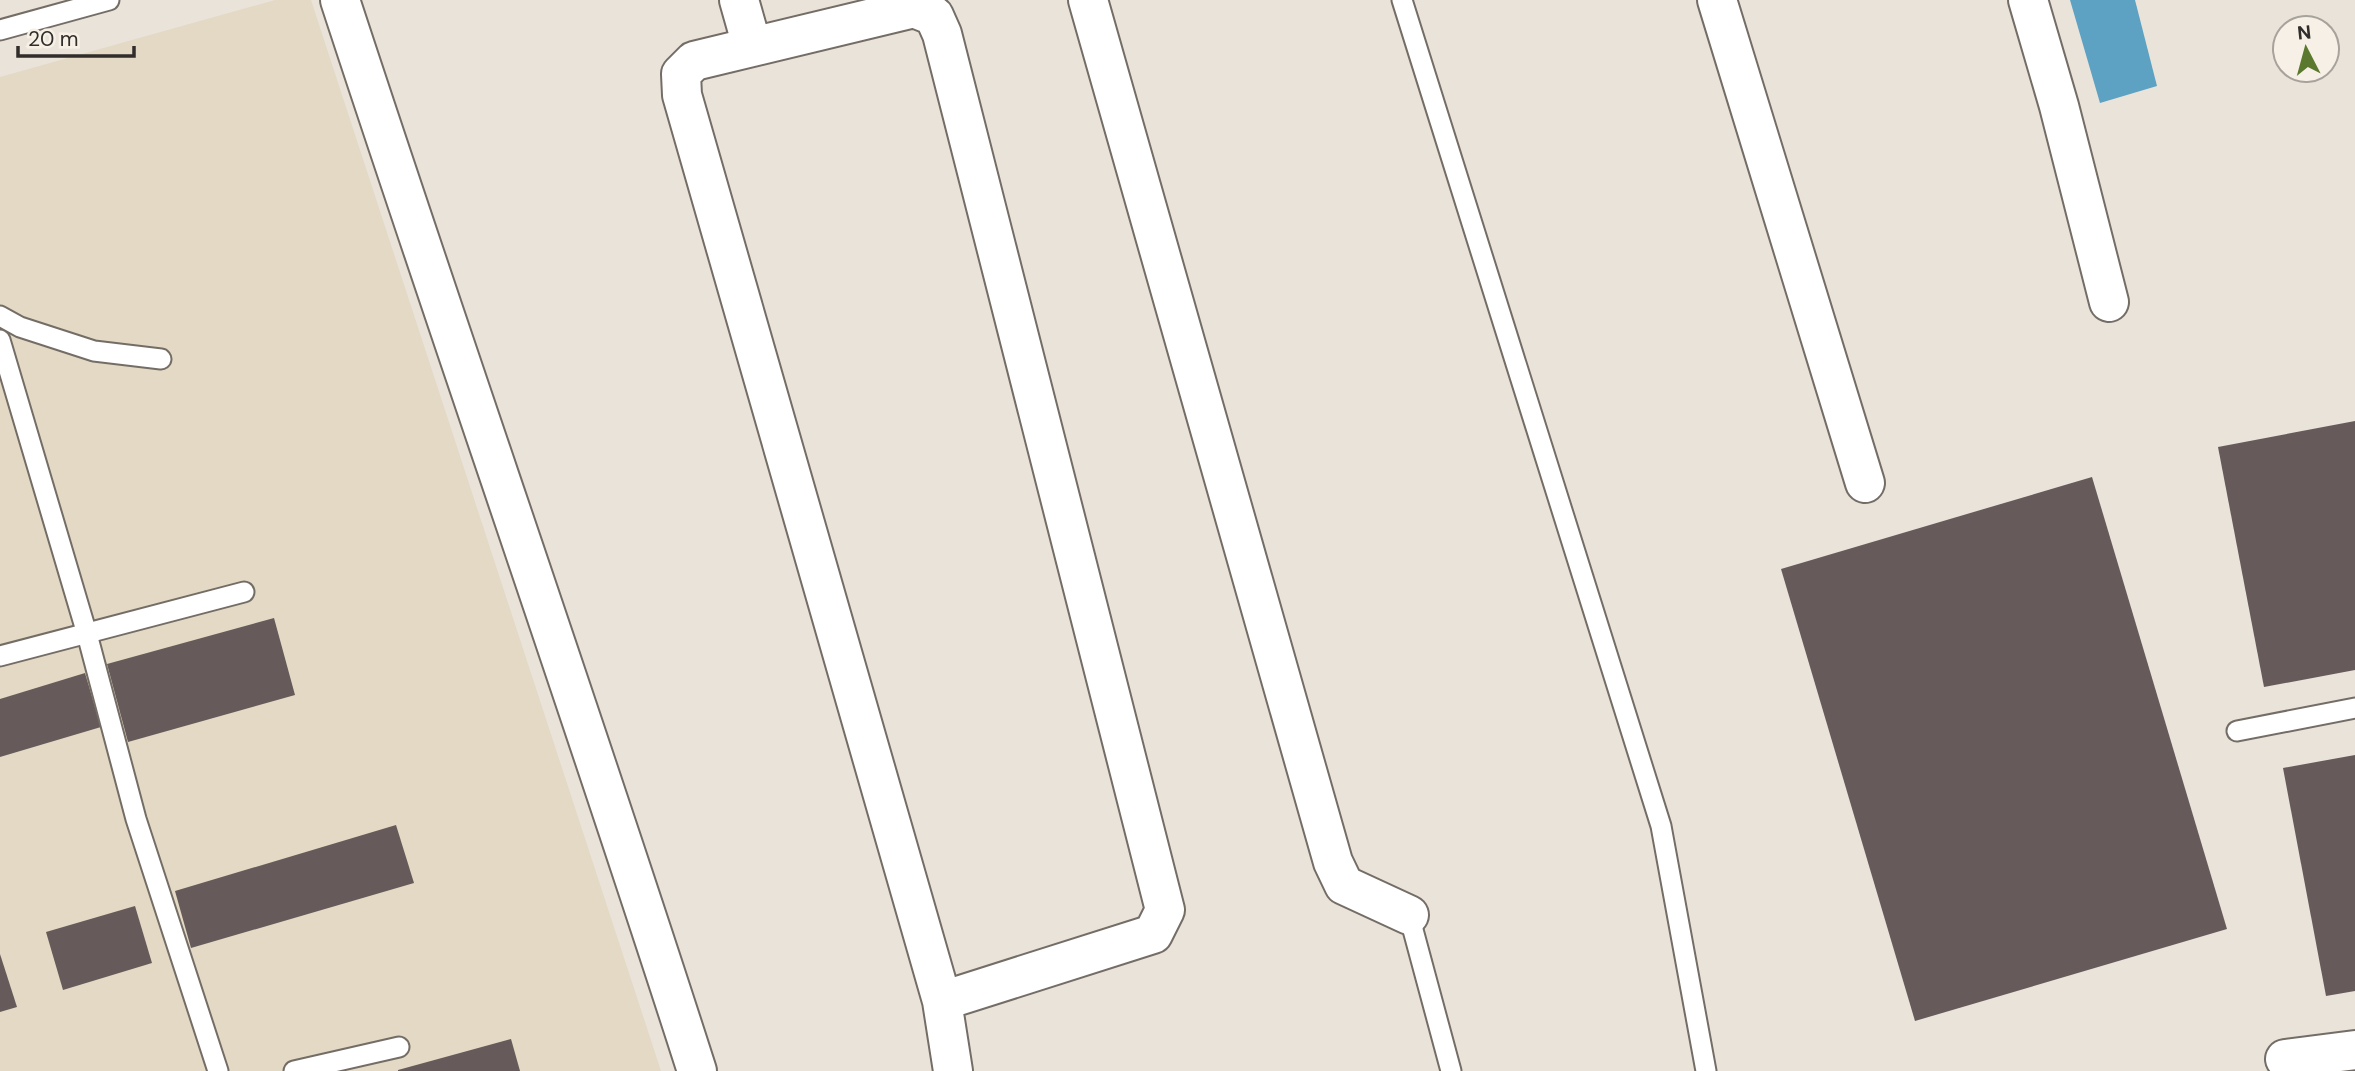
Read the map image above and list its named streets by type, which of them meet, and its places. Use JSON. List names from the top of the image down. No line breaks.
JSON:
{"scale_bar":"20 m","north":"top"}
